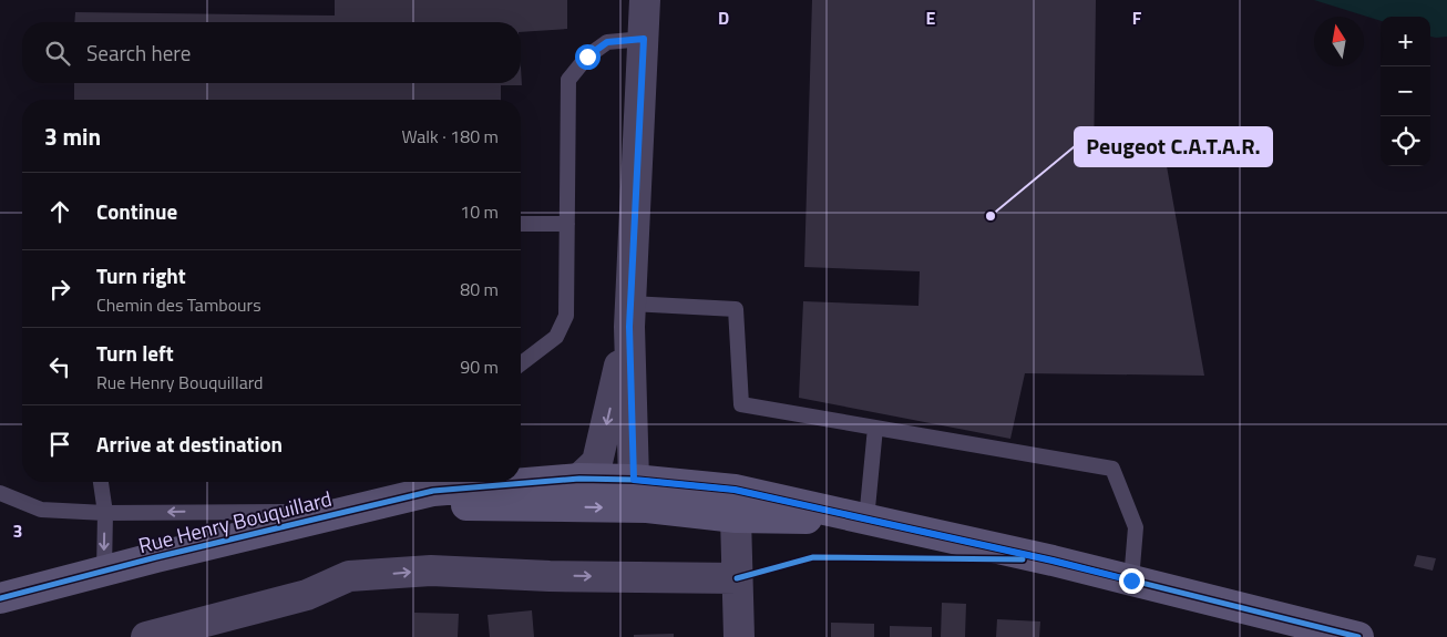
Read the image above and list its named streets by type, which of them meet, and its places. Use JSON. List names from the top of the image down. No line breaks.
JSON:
{"streets":{"main road":["Rue Henry Bouquillard"]},"places":["Peugeot C.A.T.A.R."],"north":"top","page":{"map_buttons":["+","−"],"search":"Search here","heading":["3 min","Walk · 180 m"],"list":[["Continue","10 m"],["Turn right","Chemin des Tambours","80 m"],["Turn left","Rue Henry Bouquillard","90 m"],"Arrive at destination"]},"grid":{"columns":["D","E","F"],"rows":["3"]}}
